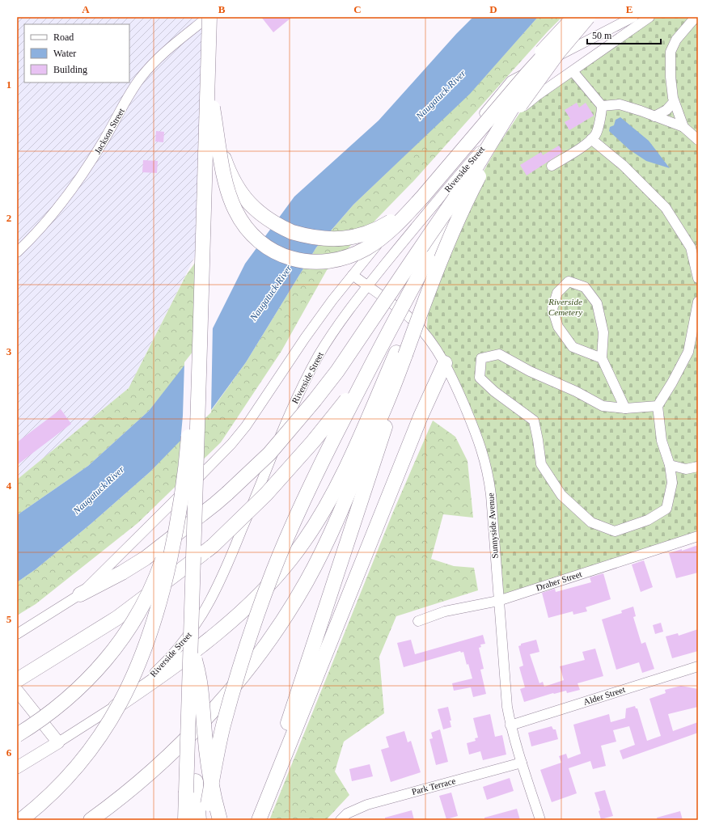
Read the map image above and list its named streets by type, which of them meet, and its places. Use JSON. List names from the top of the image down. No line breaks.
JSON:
{"streets":{"main road":["Riverside Street"],"street":["Jackson Street","Sunnyside Avenue","Draher Street","Alder Street","Park Terrace"]},"crossings":[["Riverside Street","Sunnyside Avenue"],["Sunnyside Avenue","Draher Street"],["Sunnyside Avenue","Alder Street"],["Sunnyside Avenue","Park Terrace"]],"water":["Naugatuck River"],"parks":["Riverside Cemetery"],"legend":["Road","Water","Building"],"scale_bar":"50 m","grid":{"columns":["A","B","C","D","E"],"rows":["1","2","3","4","5","6"]}}
